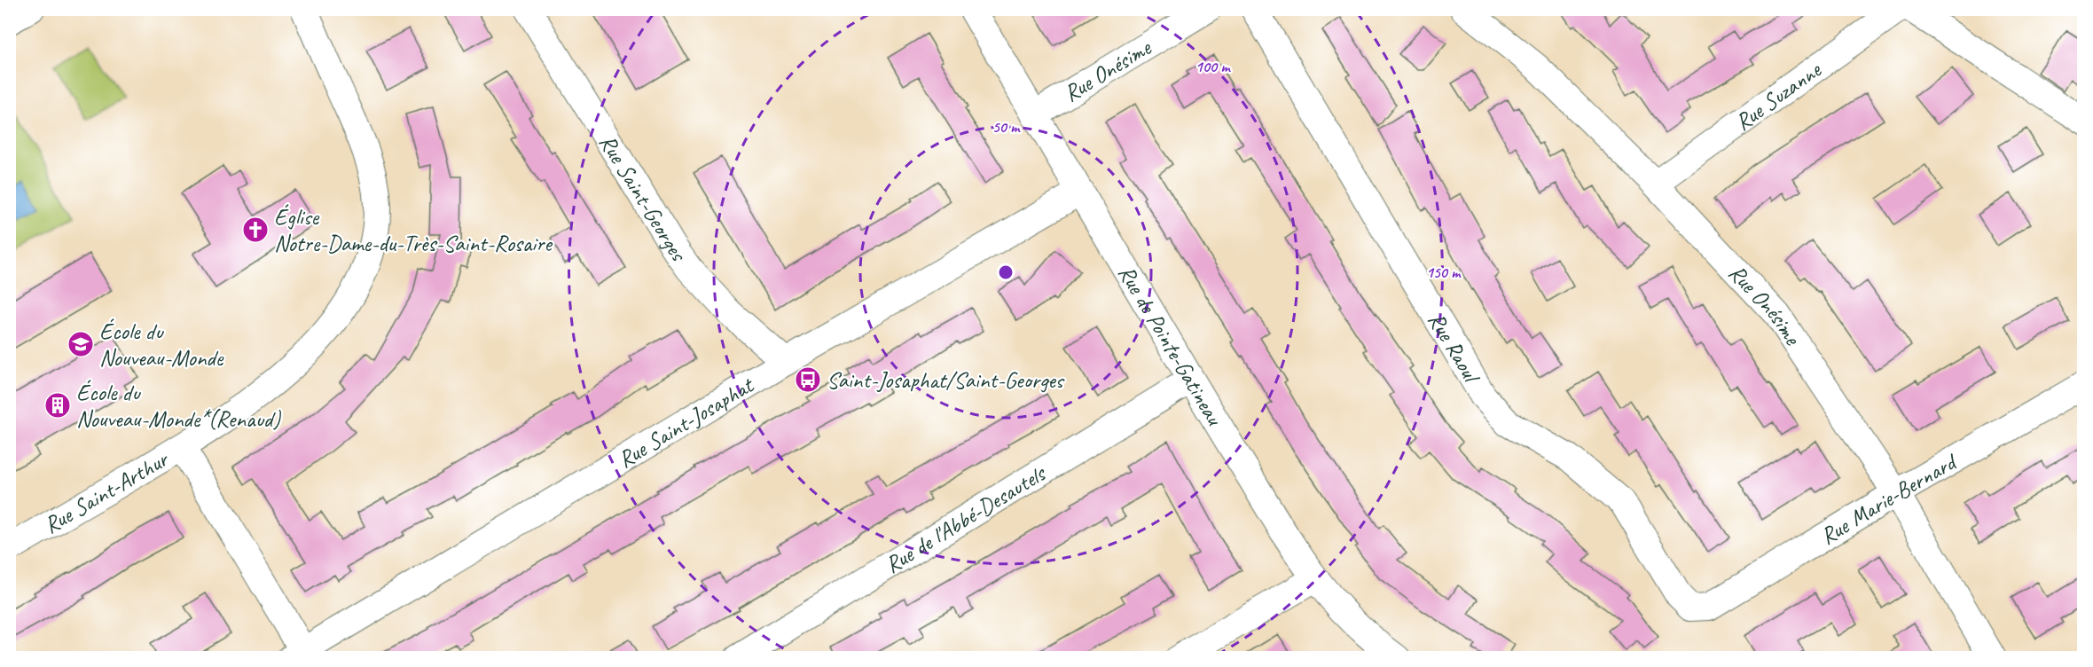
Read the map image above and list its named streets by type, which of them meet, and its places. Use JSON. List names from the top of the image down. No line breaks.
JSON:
{"streets":{"street":["Rue Onésime","Rue Suzanne","Rue Saint-Georges","Rue de Pointe-Gatineau","Rue Raoul","Rue Saint-Josaphat","Rue Saint-Arthur","Rue Marie-Bernard","Rue de l'Abbé-Desautels"]},"crossings":[["Rue Onésime","Rue Suzanne"],["Rue Onésime","Rue de Pointe-Gatineau"],["Rue Onésime","Rue Marie-Bernard"],["Rue Saint-Georges","Rue Saint-Josaphat"],["Rue de Pointe-Gatineau","Rue Saint-Josaphat"],["Rue de Pointe-Gatineau","Rue de l'Abbé-Desautels"],["Rue Raoul","Rue Marie-Bernard"]],"places":{"church":["Église Notre-Dame-du-Très-Saint-Rosaire"],"school or university":["École du Nouveau-Monde"],"bus stop":["Saint-Josaphat/Saint-Georges"],"building":["École du Nouveau-Monde*(Renaud)"]},"rings":["100 m","50 m","150 m"]}
